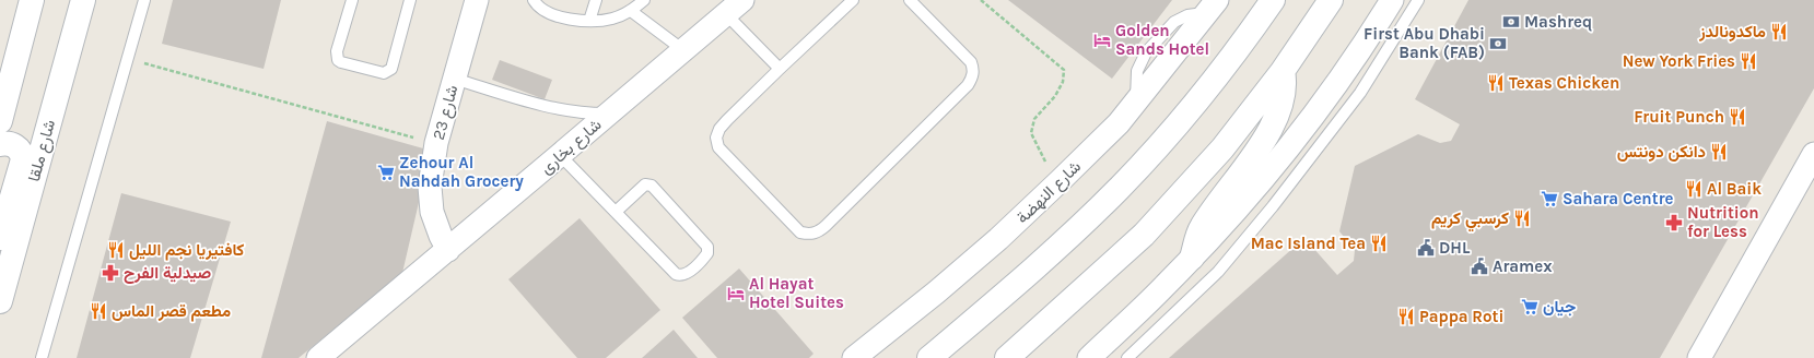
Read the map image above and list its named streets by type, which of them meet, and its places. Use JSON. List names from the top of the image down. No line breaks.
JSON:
{"streets":{"main road":["شارع ملقا"],"street":["شارع 23","شارع بخارى","شارع النهضة"]},"crossings":[["شارع 23","شارع بخارى"]],"places":{"bank":["Mashreq","First Abu Dhabi Bank (FAB)"],"restaurant":["ماكدونالدز","New York Fries","Texas Chicken","Fruit Punch","دانكن دونتس","Al Baik","كرسبي كريم","Mac Island Tea","كافتيريا نجم الليل","مطعم قصر الماس","Pappa Roti"],"hotel":["Golden Sands Hotel","Al Hayat Hotel Suites"],"supermarket":["Zehour Al Nahdah Grocery","Sahara Centre","جيان"],"pharmacy":["Nutrition for Less","صيدلية الفرح"],"public building":["DHL","Aramex"]}}
